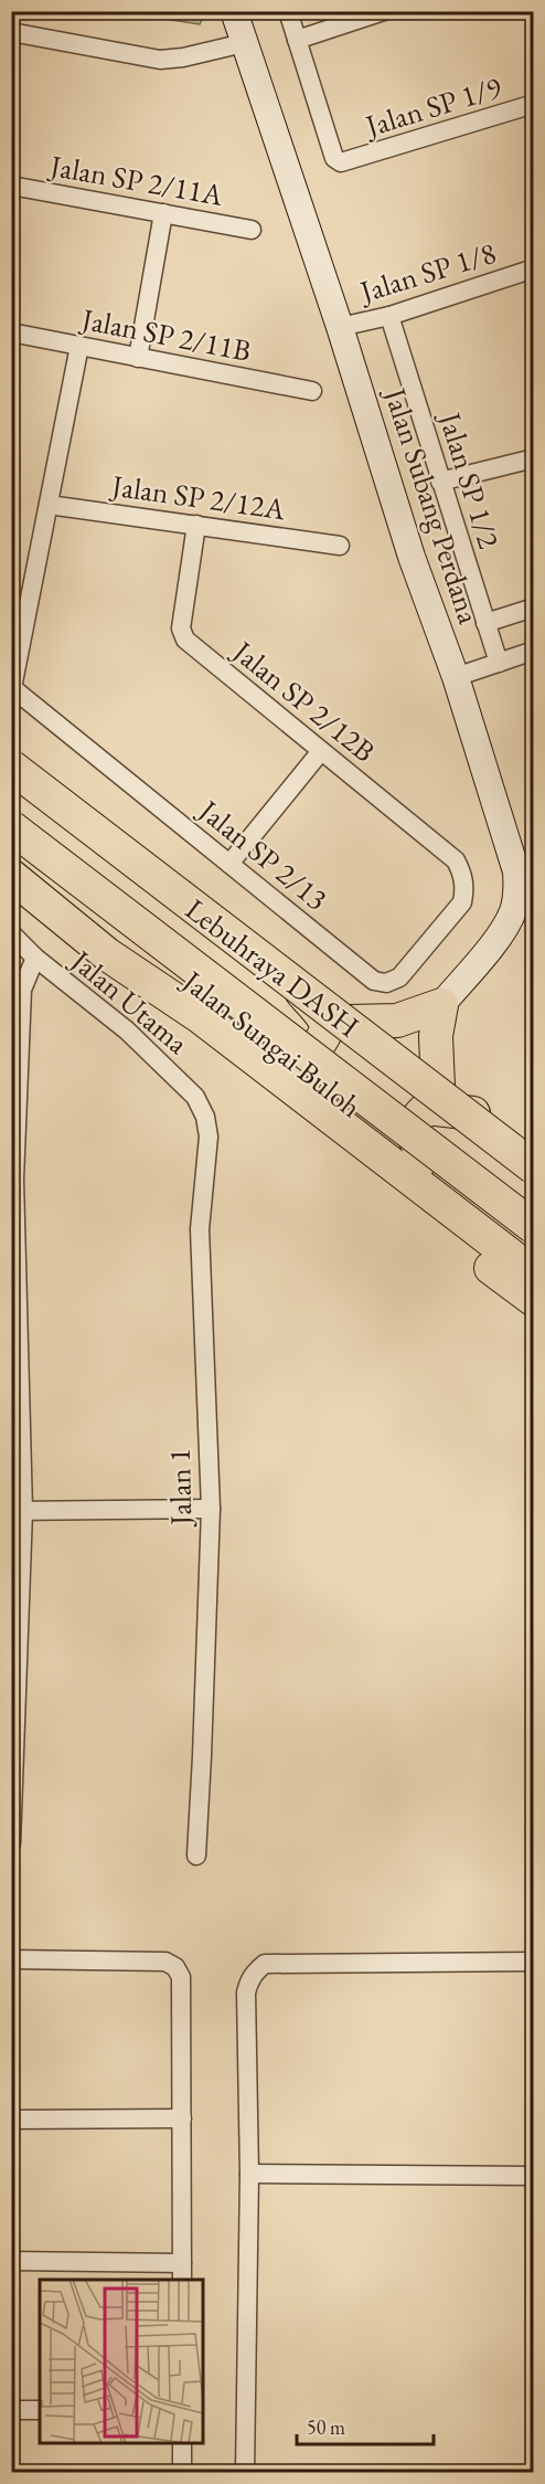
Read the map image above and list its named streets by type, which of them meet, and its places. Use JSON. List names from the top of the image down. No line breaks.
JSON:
{"streets":{"highway":["Lebuhraya DASH","Jalan Sungai Buloh"],"street":["Jalan SP 1/9","Jalan SP 2/11A","Jalan SP 1/8","Jalan SP 2/11B","Jalan SP 1/2","Jalan SP 2/12A","Jalan Subang Perdana","Jalan SP 2/12B","Jalan SP 2/13","Jalan Utama","Jalan 1"]},"crossings":[["Jalan SP 1/8","Jalan SP 1/2"],["Jalan SP 1/8","Jalan Subang Perdana"],["Jalan SP 2/12A","Jalan SP 2/12B"],["Jalan SP 2/12B","Jalan SP 2/13"],["Jalan Utama","Jalan 1"]],"scale_bar":"50 m"}
